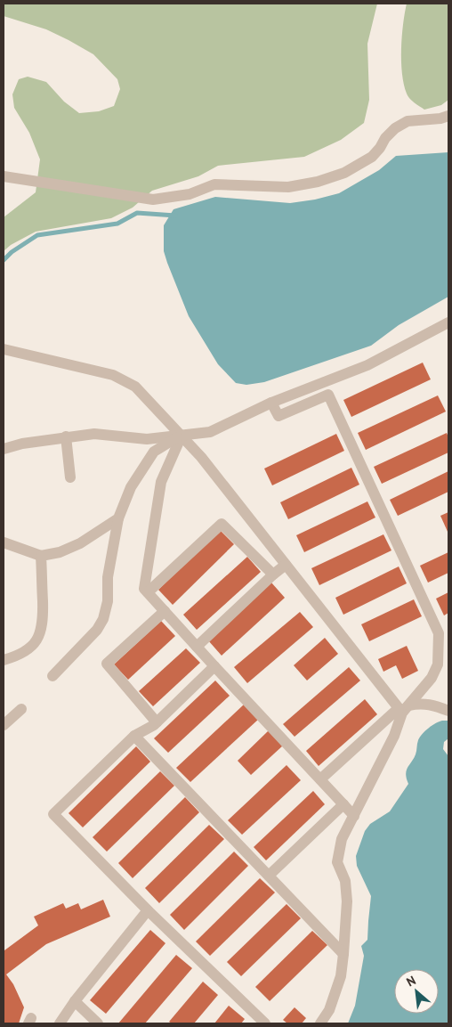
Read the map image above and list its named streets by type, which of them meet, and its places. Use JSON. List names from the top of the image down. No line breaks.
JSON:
{"north":"top left"}
